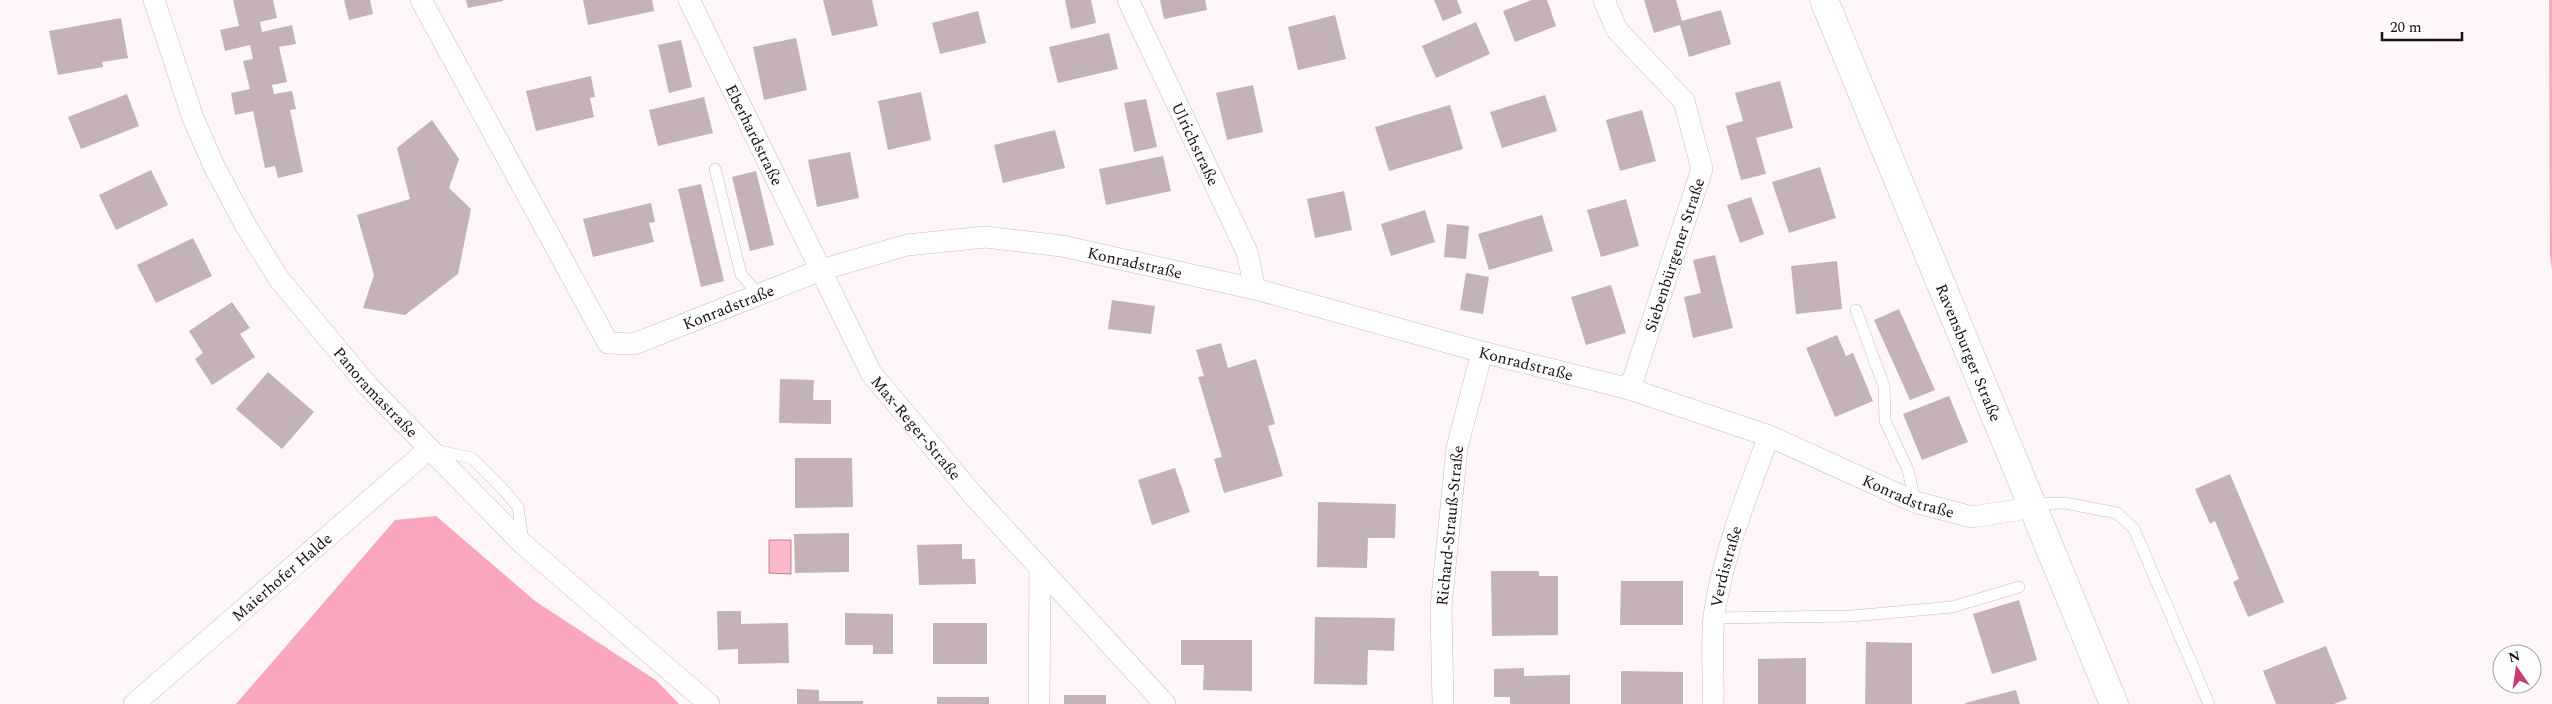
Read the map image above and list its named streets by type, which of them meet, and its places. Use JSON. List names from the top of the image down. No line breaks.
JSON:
{"streets":{"main road":["Ravensburger Straße"],"street":["Eberhardstraße","Ulrichstraße","Siebenbürgener Straße","Konradstraße","Panoramastraße","Max-Reger-Straße","Richard-Strauß-Straße","Verdistraße","Maierhofer Halde"]},"crossings":[["Eberhardstraße","Konradstraße"],["Eberhardstraße","Max-Reger-Straße"],["Ulrichstraße","Konradstraße"],["Siebenbürgener Straße","Konradstraße"],["Konradstraße","Ravensburger Straße"],["Konradstraße","Max-Reger-Straße"],["Konradstraße","Richard-Strauß-Straße"],["Konradstraße","Verdistraße"],["Panoramastraße","Maierhofer Halde"]],"scale_bar":"20 m","north":"top"}
